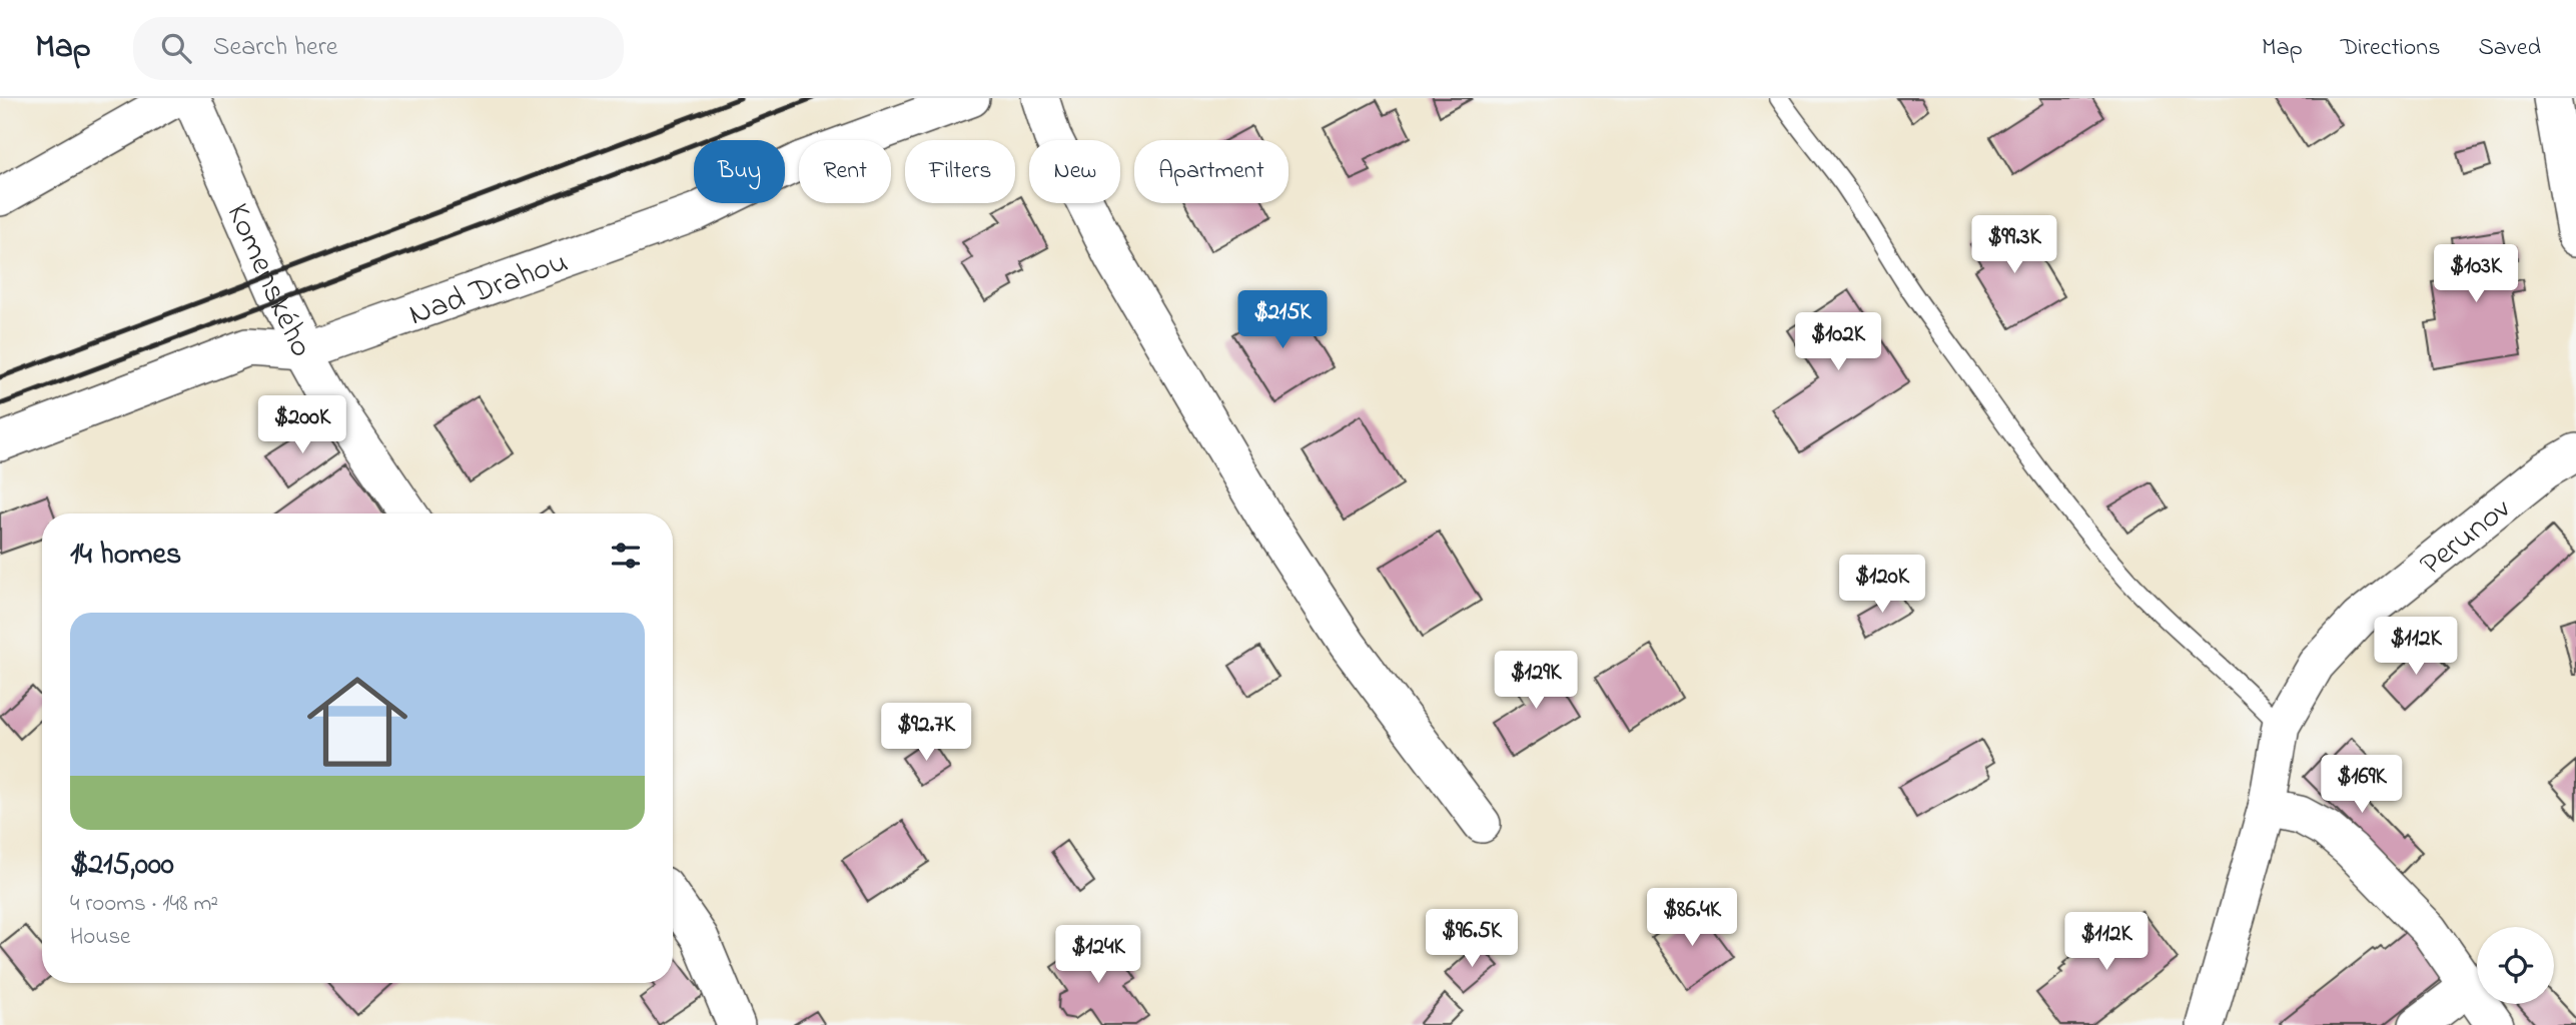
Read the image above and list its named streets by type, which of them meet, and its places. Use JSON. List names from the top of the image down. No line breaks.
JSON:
{"streets":{"street":["Komenského","Nad Drahou","Perunov"]},"crossings":[["Komenského","Nad Drahou"]],"page":{"header":"Map","search":"Search here","nav":["Map","Directions","Saved"],"chip":["Buy","Rent","Filters","New","Apartment"],"price":["$99.3K","$103K","$215K","$102K","$200K","$120K","$112K","$129K","$92.7K","$169K","$86.4K","$96.5K","$112K","$124K"],"heading":"14 homes","list":[{"name":"$215,000","note":"4 rooms · 148 m² · House"}]}}
